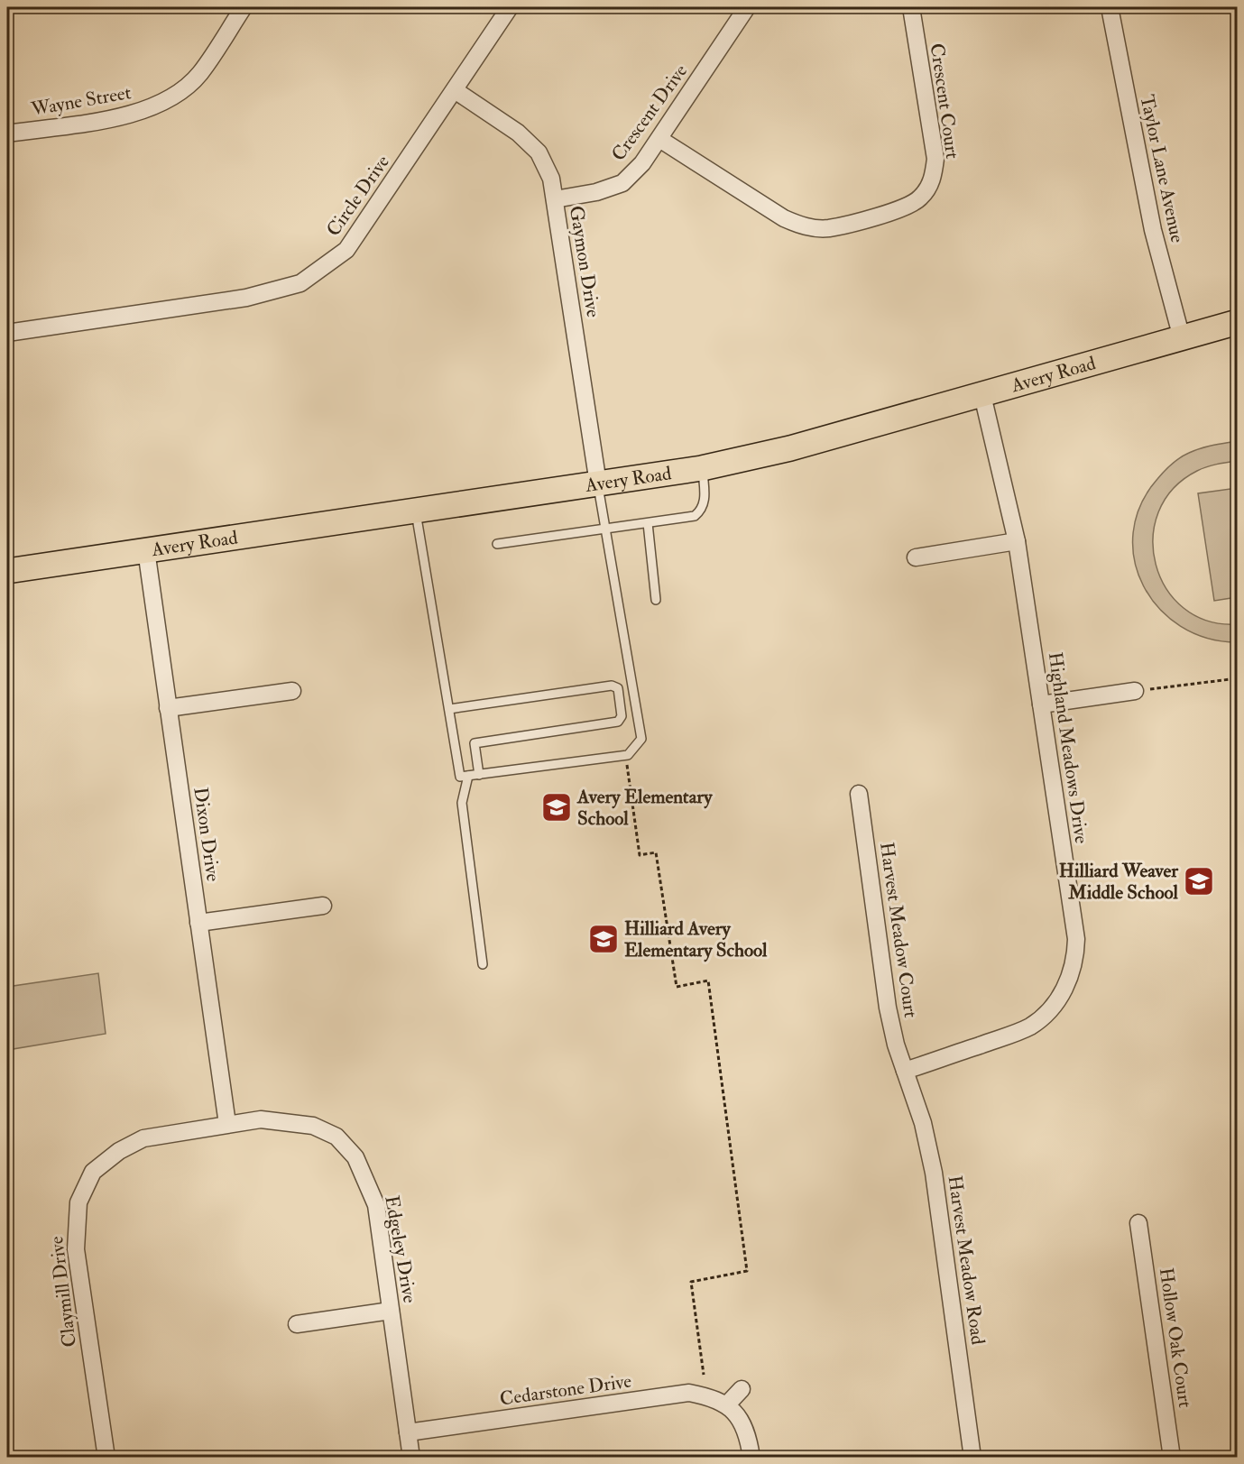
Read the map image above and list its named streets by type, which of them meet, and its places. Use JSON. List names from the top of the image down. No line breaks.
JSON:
{"streets":{"main road":["Avery Road"],"street":["Wayne Street","Crescent Court","Crescent Drive","Taylor Lane Avenue","Circle Drive","Gaymon Drive","Highland Meadows Drive","Dixon Drive","Harvest Meadow Court","Edgeley Drive","Harvest Meadow Road","Claymill Drive","Hollow Oak Court","Cedarstone Drive"]},"crossings":[["Crescent Court","Crescent Drive"],["Crescent Drive","Gaymon Drive"],["Taylor Lane Avenue","Avery Road"],["Circle Drive","Gaymon Drive"],["Gaymon Drive","Avery Road"],["Avery Road","Highland Meadows Drive"],["Avery Road","Dixon Drive"],["Highland Meadows Drive","Harvest Meadow Court"],["Highland Meadows Drive","Harvest Meadow Road"],["Dixon Drive","Edgeley Drive"],["Dixon Drive","Claymill Drive"],["Harvest Meadow Court","Harvest Meadow Road"],["Edgeley Drive","Claymill Drive"],["Edgeley Drive","Cedarstone Drive"]],"places":{"school or university":["Avery Elementary School","Hilliard Weaver Middle School","Hilliard Avery Elementary School"]}}
